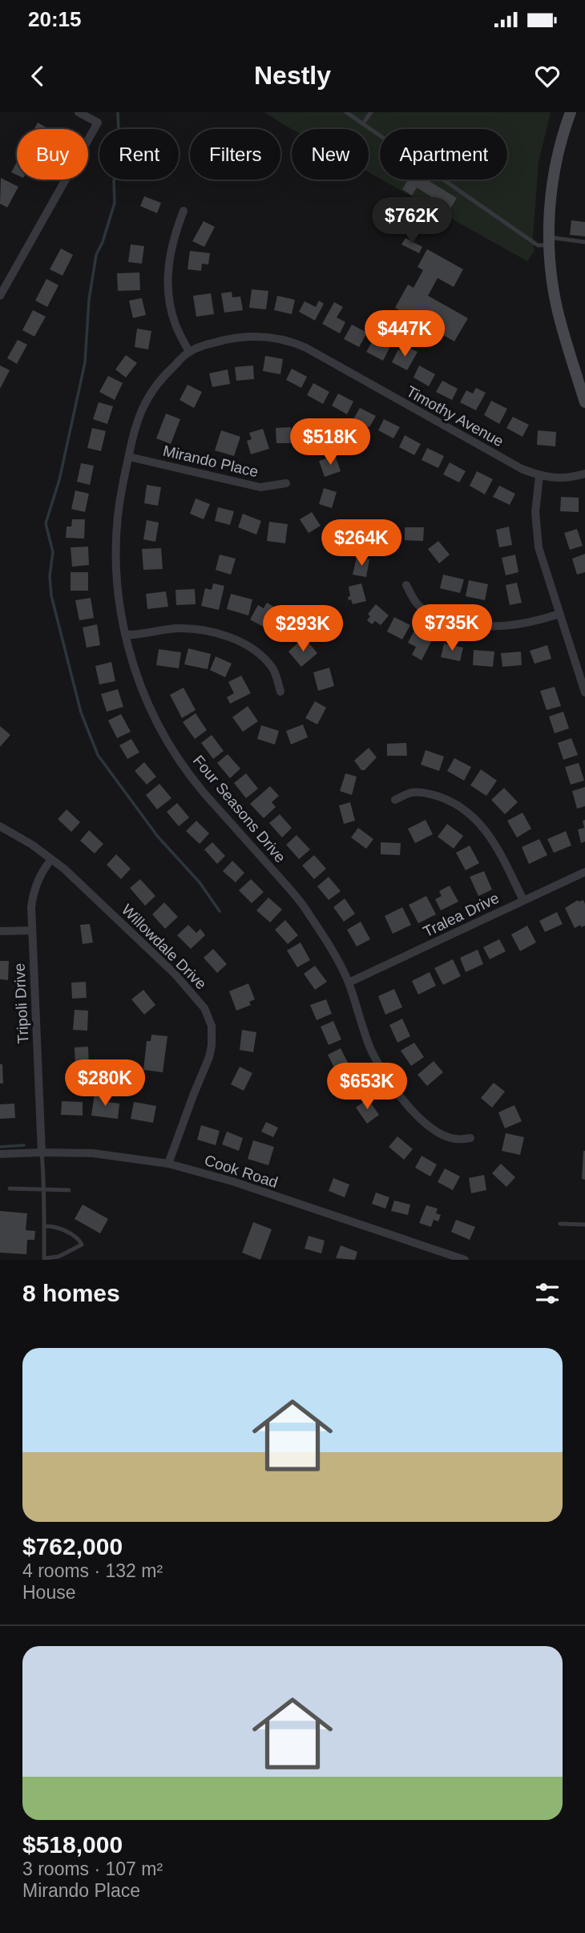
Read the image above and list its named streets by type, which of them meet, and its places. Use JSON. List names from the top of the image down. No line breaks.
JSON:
{"streets":{"street":["Timothy Avenue","Mirando Place","Four Seasons Drive","Tralea Drive","Willowdale Drive","Tripoli Drive","Cook Road"]},"crossings":[["Timothy Avenue","Four Seasons Drive"],["Mirando Place","Four Seasons Drive"],["Four Seasons Drive","Tralea Drive"],["Willowdale Drive","Tripoli Drive"],["Willowdale Drive","Cook Road"],["Tripoli Drive","Cook Road"]],"page":{"status":"20:15","header":"Nestly","chip":["Buy","Rent","Filters","New","Apartment"],"price":["$762K","$447K","$518K","$264K","$735K","$293K","$280K","$653K"],"heading":"8 homes","list":[{"name":"$762,000","note":"4 rooms · 132 m² · House"},{"name":"$518,000","note":"3 rooms · 107 m² · Mirando Place"}]}}
